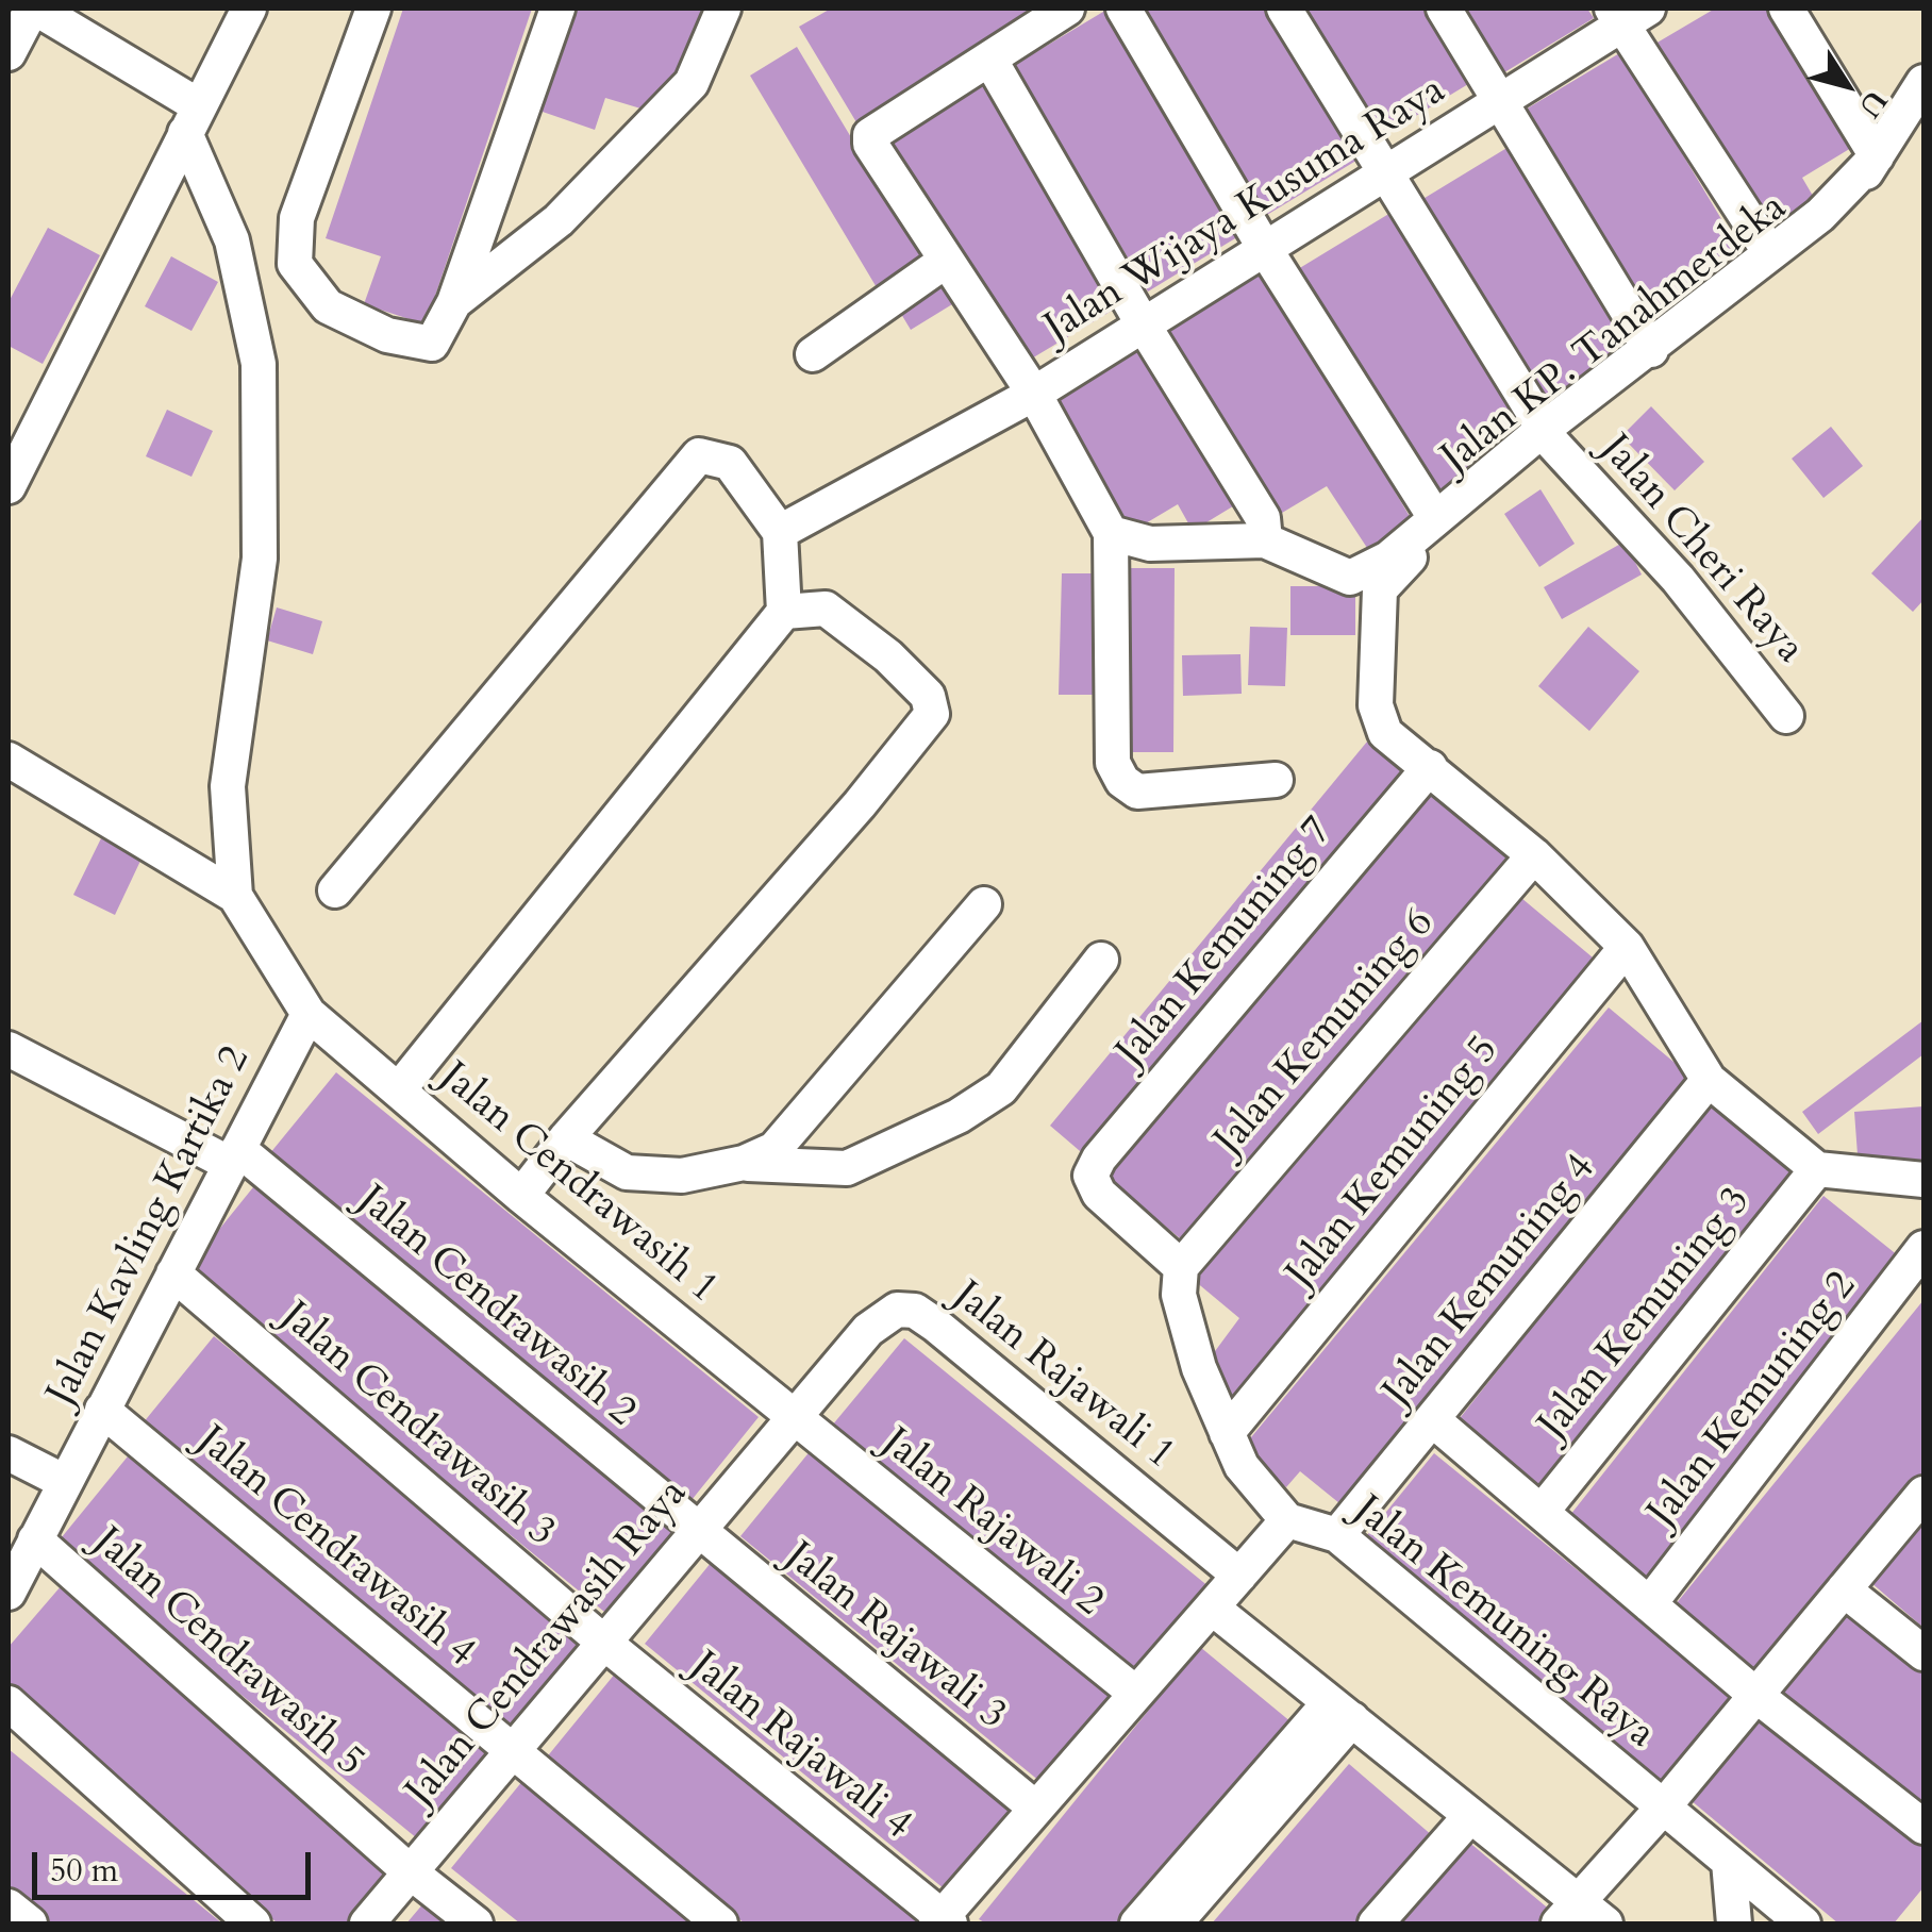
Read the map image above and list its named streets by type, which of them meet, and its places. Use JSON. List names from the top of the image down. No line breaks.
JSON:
{"streets":{"street":["Jalan Wijaya Kusuma Raya","Jalan KP. Tanahmerdeka","Jalan Cheri Raya","Jalan Kemuning 7","Jalan Kemuning 6","Jalan Kemuning 5","Jalan Cendrawasih 1","Jalan Kavling Kartika 2","Jalan Kemuning 4","Jalan Cendrawasih 2","Jalan Kemuning 3","Jalan Rajawali 1","Jalan Kemuning 2","Jalan Cendrawasih 3","Jalan Rajawali 2","Jalan Cendrawasih 4","Jalan Kemuning Raya","Jalan Rajawali 3","Jalan Cendrawasih Raya","Jalan Cendrawasih 5","Jalan Rajawali 4"]},"crossings":[["Jalan Wijaya Kusuma Raya","Jalan Cheri Raya"],["Jalan KP. Tanahmerdeka","Jalan Cheri Raya"],["Jalan Kemuning 7","Jalan Kemuning 6"],["Jalan Kemuning 7","Jalan Kemuning Raya"],["Jalan Kemuning 6","Jalan Kemuning Raya"],["Jalan Kemuning 5","Jalan Kemuning Raya"],["Jalan Cendrawasih 1","Jalan Kavling Kartika 2"],["Jalan Cendrawasih 1","Jalan Rajawali 1"],["Jalan Cendrawasih 1","Jalan Rajawali 2"],["Jalan Cendrawasih 1","Jalan Cendrawasih Raya"],["Jalan Kavling Kartika 2","Jalan Cendrawasih 2"],["Jalan Kavling Kartika 2","Jalan Cendrawasih 3"],["Jalan Kavling Kartika 2","Jalan Cendrawasih 4"],["Jalan Kavling Kartika 2","Jalan Cendrawasih 5"],["Jalan Kemuning 4","Jalan Kemuning Raya"],["Jalan Cendrawasih 2","Jalan Rajawali 3"],["Jalan Cendrawasih 2","Jalan Cendrawasih Raya"],["Jalan Rajawali 1","Jalan Rajawali 2"],["Jalan Rajawali 1","Jalan Cendrawasih Raya"],["Jalan Cendrawasih 3","Jalan Cendrawasih Raya"],["Jalan Cendrawasih 3","Jalan Rajawali 4"],["Jalan Rajawali 2","Jalan Cendrawasih Raya"],["Jalan Cendrawasih 4","Jalan Cendrawasih Raya"],["Jalan Rajawali 3","Jalan Cendrawasih Raya"],["Jalan Cendrawasih Raya","Jalan Cendrawasih 5"],["Jalan Cendrawasih Raya","Jalan Rajawali 4"]],"scale_bar":"50 m","north":"bottom right"}
